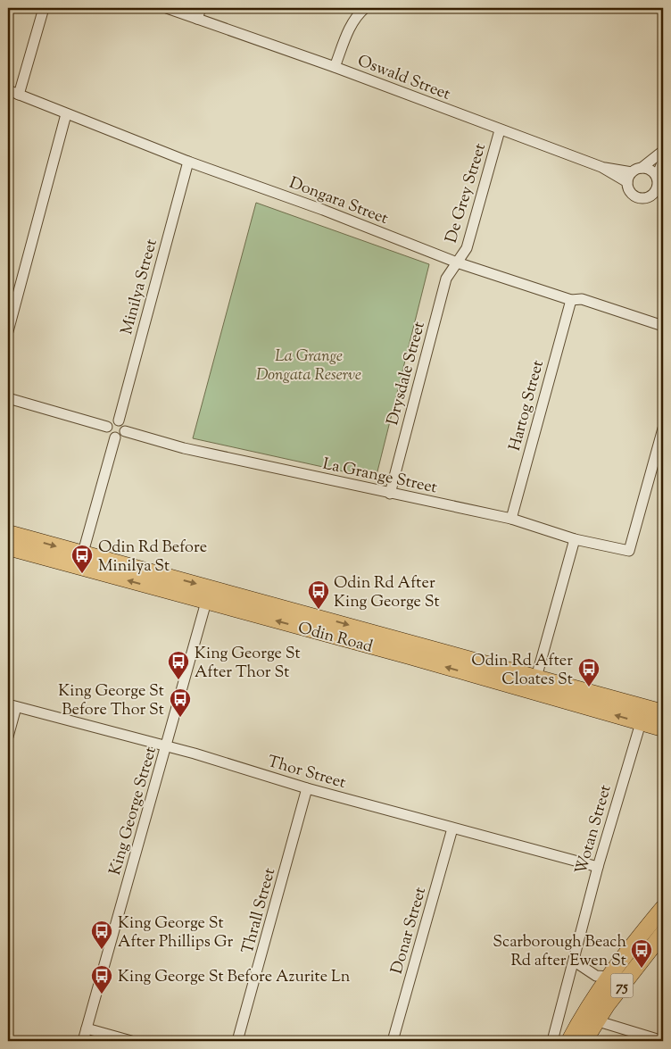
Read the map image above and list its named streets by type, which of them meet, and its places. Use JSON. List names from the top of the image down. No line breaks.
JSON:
{"streets":{"main road":["Odin Road","75"],"street":["Oswald Street","De Grey Street","Dongara Street","Minilya Street","Drysdale Street","Hartog Street","La Grange Street","Thor Street","King George Street","Wotan Street","Thrall Street","Donar Street"]},"crossings":[["Oswald Street","De Grey Street"],["De Grey Street","Dongara Street"],["De Grey Street","Drysdale Street"],["Dongara Street","Minilya Street"],["Dongara Street","Drysdale Street"],["Dongara Street","Hartog Street"],["Minilya Street","La Grange Street"],["Drysdale Street","La Grange Street"],["Hartog Street","La Grange Street"],["Odin Road","King George Street"],["Odin Road","Wotan Street"],["Thor Street","King George Street"],["Thor Street","Wotan Street"],["Thor Street","Thrall Street"],["Thor Street","Donar Street"]],"parks":["La Grange Dongata Reserve"],"places":{"bus stop":["Odin Rd Before Minilya St","Odin Rd After King George St","King George St After Thor St","Odin Rd After Cloates St","King George St Before Thor St","King George St After Phillips Gr","Scarborough Beach Rd after Ewen St","King George St Before Azurite Ln"]}}
